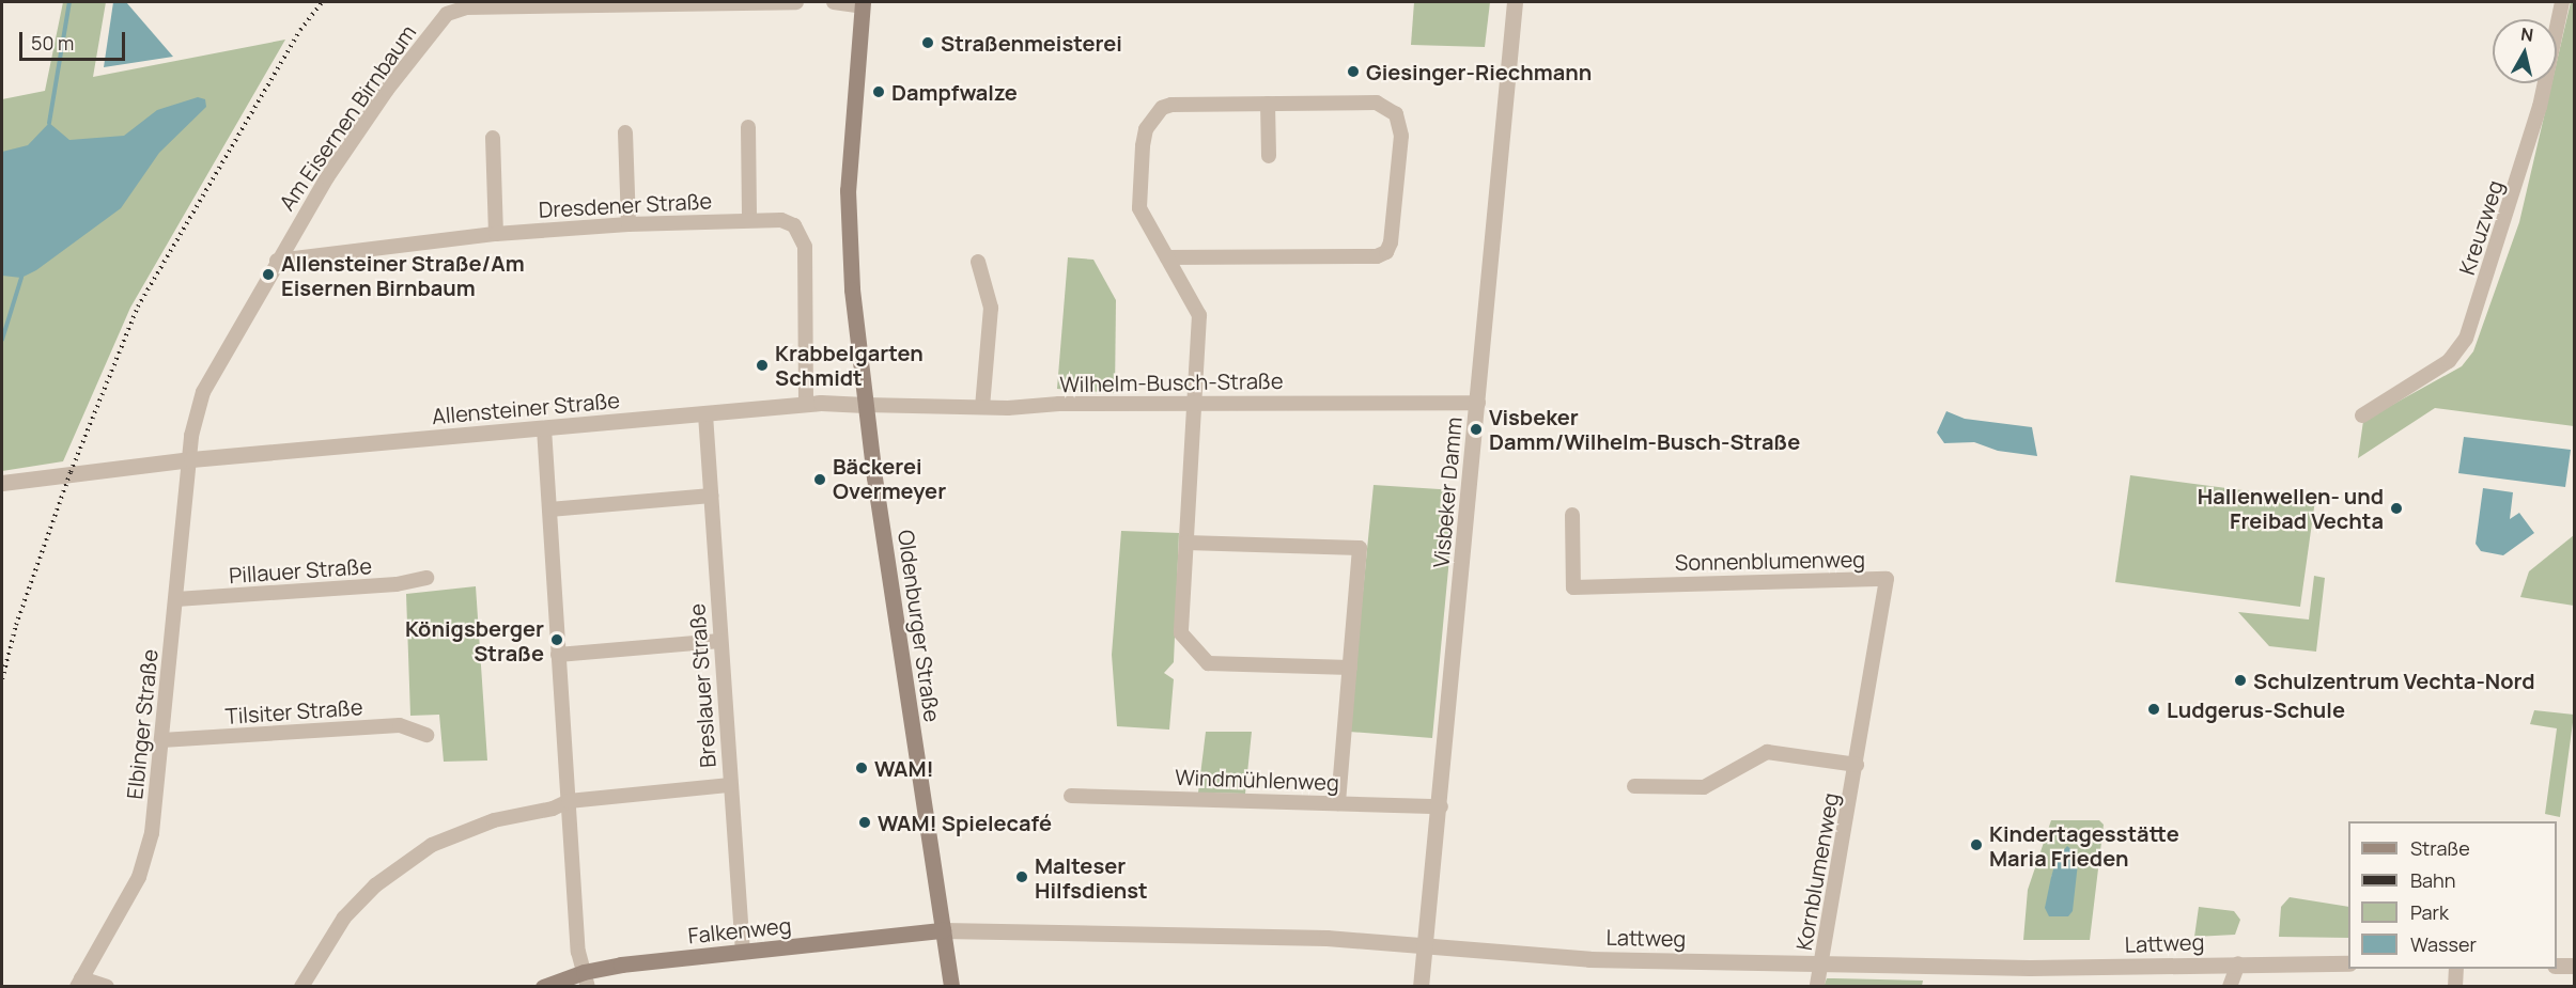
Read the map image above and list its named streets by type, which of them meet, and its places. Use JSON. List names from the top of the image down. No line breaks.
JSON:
{"streets":{"main road":["Oldenburger Straße","Falkenweg"],"street":["Am Eisernen Birnbaum","Dresdener Straße","Kreuzweg","Wilhelm-Busch-Straße","Allensteiner Straße","Visbeker Damm","Sonnenblumenweg","Pillauer Straße","Breslauer Straße","Tilsiter Straße","Elbinger Straße","Windmühlenweg","Kornblumenweg","Lattweg"]},"crossings":[["Am Eisernen Birnbaum","Dresdener Straße"],["Am Eisernen Birnbaum","Allensteiner Straße"],["Am Eisernen Birnbaum","Elbinger Straße"],["Dresdener Straße","Allensteiner Straße"],["Wilhelm-Busch-Straße","Allensteiner Straße"],["Wilhelm-Busch-Straße","Visbeker Damm"],["Wilhelm-Busch-Straße","Oldenburger Straße"],["Allensteiner Straße","Oldenburger Straße"],["Allensteiner Straße","Breslauer Straße"],["Allensteiner Straße","Elbinger Straße"],["Visbeker Damm","Windmühlenweg"],["Visbeker Damm","Lattweg"],["Sonnenblumenweg","Kornblumenweg"],["Pillauer Straße","Elbinger Straße"],["Oldenburger Straße","Falkenweg"],["Oldenburger Straße","Lattweg"],["Breslauer Straße","Falkenweg"],["Tilsiter Straße","Elbinger Straße"],["Kornblumenweg","Lattweg"],["Falkenweg","Lattweg"]],"places":["Straßenmeisterei","Giesinger-Riechmann","Dampfwalze","Allensteiner Straße/Am Eisernen Birnbaum","Krabbelgarten Schmidt","Visbeker Damm/Wilhelm-Busch-Straße","Bäckerei Overmeyer","Hallenwellen- und Freibad Vechta","Königsberger Straße","Schulzentrum Vechta-Nord","Ludgerus-Schule","WAM!","WAM! Spielecafé","Kindertagesstätte Maria Frieden","Malteser Hilfsdienst"],"legend":["Straße","Bahn","Park","Wasser"],"scale_bar":"50 m","north":"top"}
